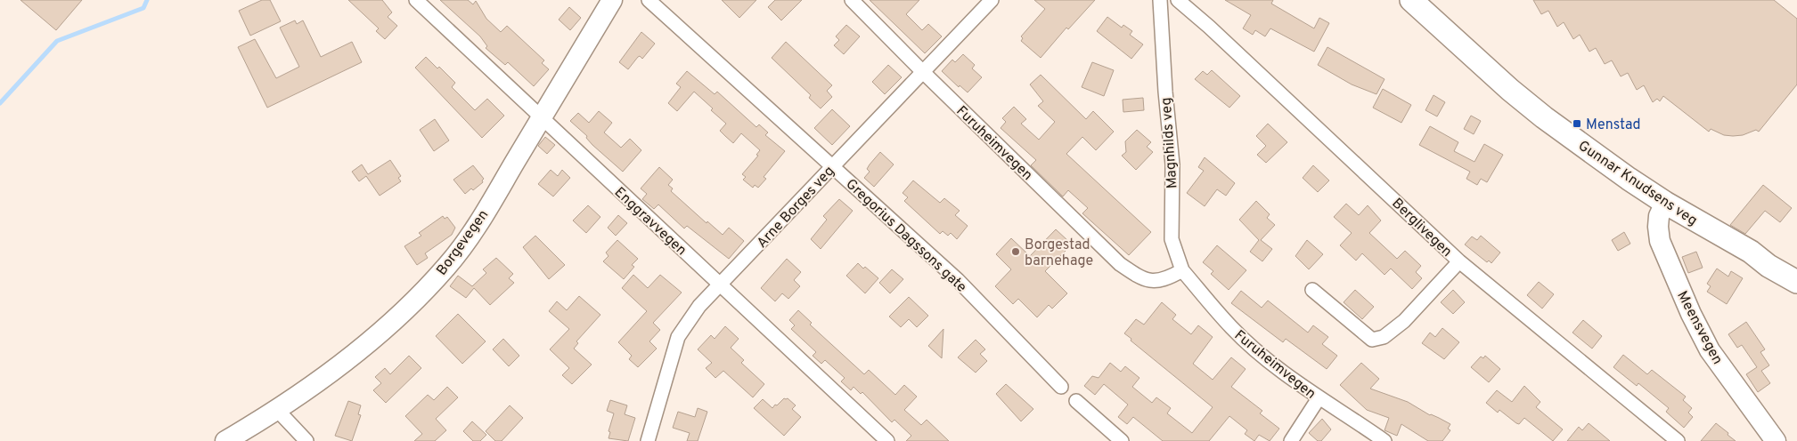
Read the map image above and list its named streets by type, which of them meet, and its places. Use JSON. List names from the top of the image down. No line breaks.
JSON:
{"streets":{"main road":["Gunnar Knudsens veg"],"street":["Furuheimvegen","Magnhilds veg","Arne Borges veg","Enggravvegen","Berglivegen","Gregorius Dagssons gate","Borgevegen","Meensvegen"]},"crossings":[["Furuheimvegen","Magnhilds veg"],["Furuheimvegen","Arne Borges veg"],["Gunnar Knudsens veg","Meensvegen"],["Arne Borges veg","Enggravvegen"],["Arne Borges veg","Gregorius Dagssons gate"],["Enggravvegen","Borgevegen"]],"places":{"transit":["Menstad"],"other":["Borgestad barnehage"]}}
